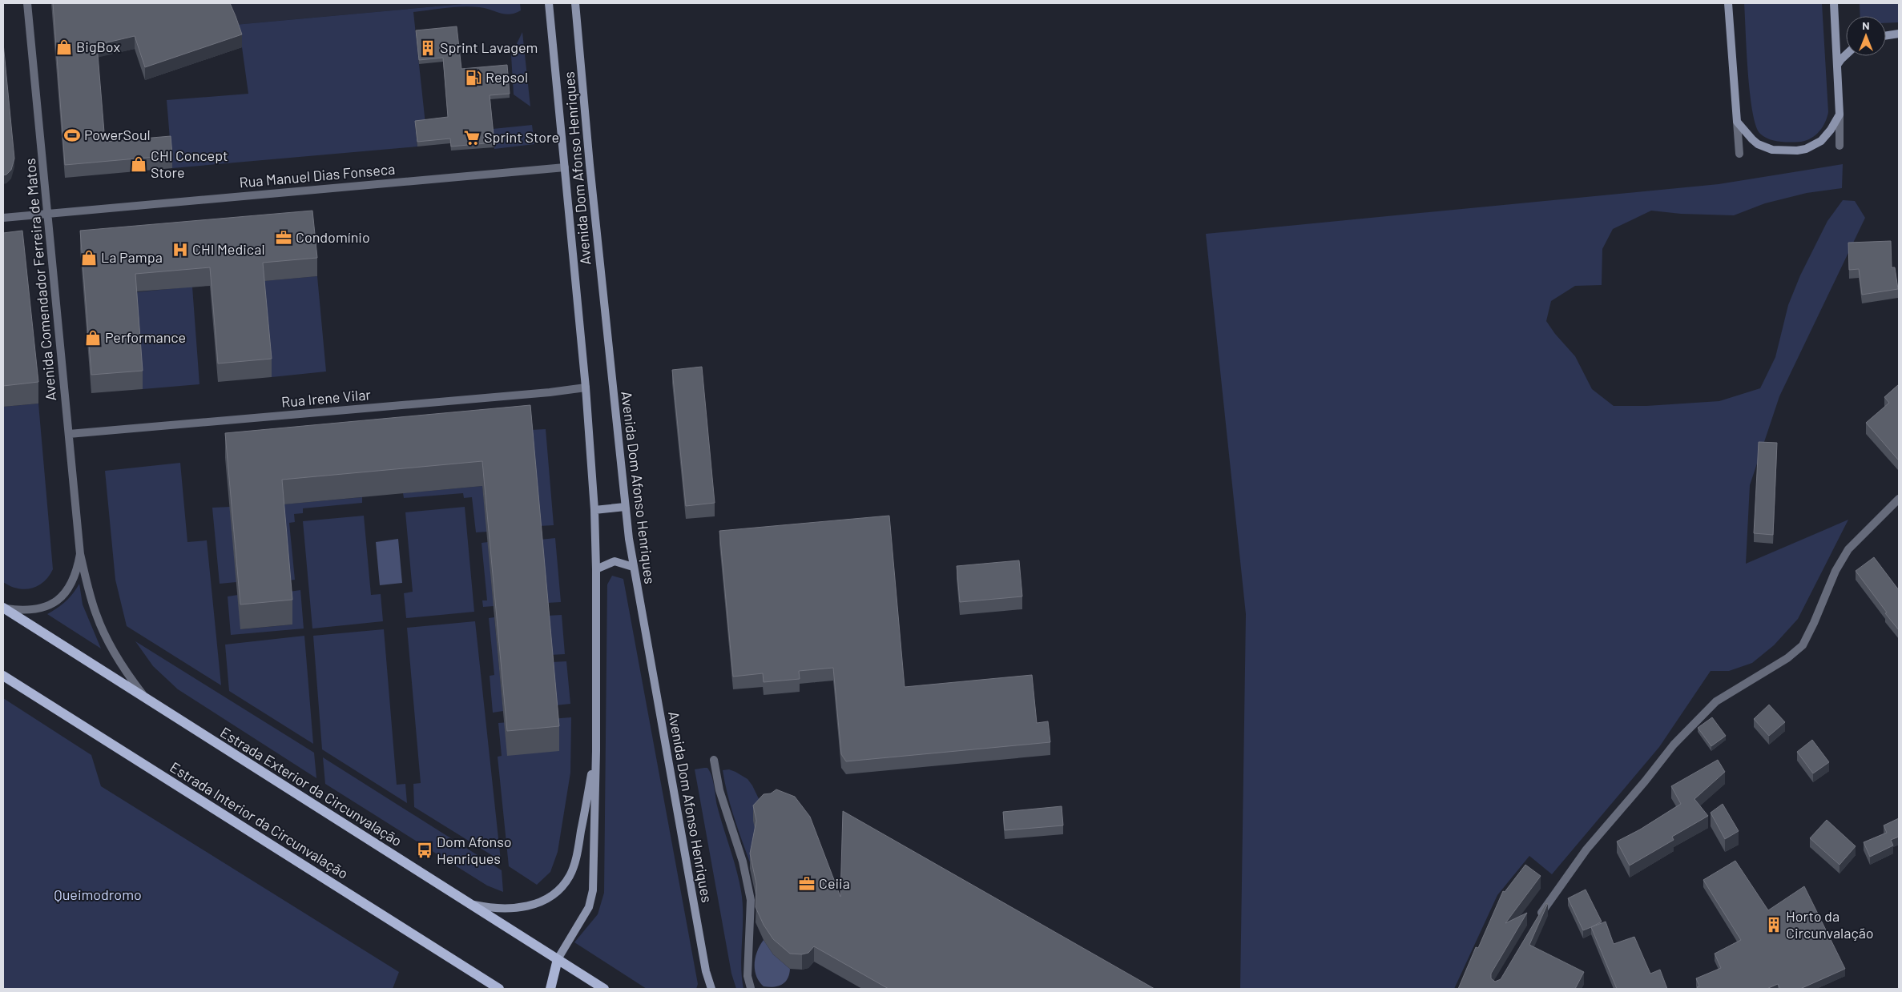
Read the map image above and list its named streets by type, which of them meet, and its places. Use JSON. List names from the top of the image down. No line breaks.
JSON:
{"streets":{"main road":["Avenida Dom Afonso Henriques","Estrada Exterior da Circunvalação","Estrada Interior da Circunvalação"],"street":["Rua Manuel Dias Fonseca","Avenida Comendador Ferreira de Matos","Rua Irene Vilar"]},"crossings":[["Avenida Dom Afonso Henriques","Rua Manuel Dias Fonseca"],["Avenida Dom Afonso Henriques","Rua Irene Vilar"],["Avenida Dom Afonso Henriques","Estrada Exterior da Circunvalação"],["Rua Manuel Dias Fonseca","Avenida Comendador Ferreira de Matos"],["Avenida Comendador Ferreira de Matos","Rua Irene Vilar"],["Avenida Comendador Ferreira de Matos","Estrada Exterior da Circunvalação"]],"parks":["Queimodromo"],"places":{"shop":["BigBox","CHI Concept Store","La Pampa","Performance"],"building":["Sprint Lavagem","Horto da Circunvalação"],"fuel station":["Repsol"],"sports":["PowerSoul"],"supermarket":["Sprint Store"],"office":["Condomínio","Ceiia"],"hospital":["CHI Medical"],"bus stop":["Dom Afonso Henriques"]},"north":"top"}
